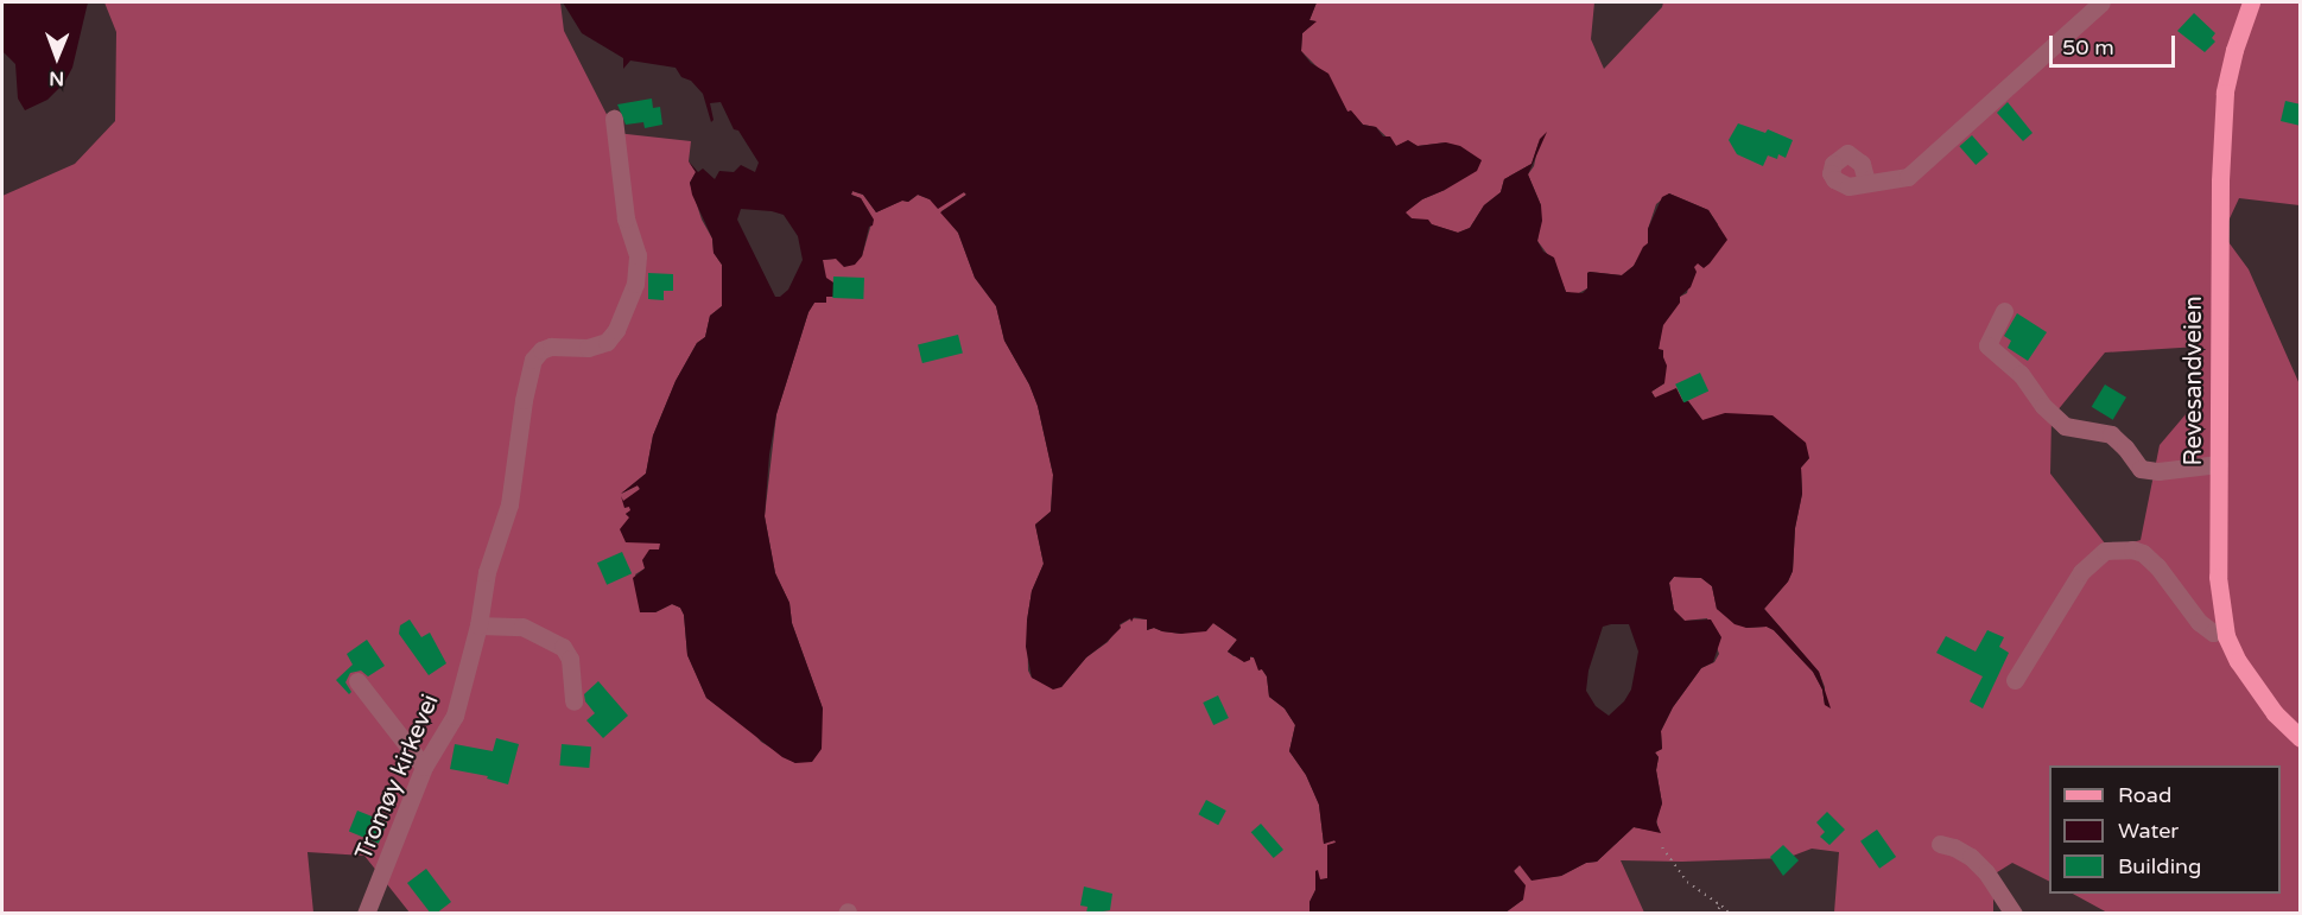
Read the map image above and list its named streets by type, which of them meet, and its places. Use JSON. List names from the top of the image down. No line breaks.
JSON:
{"streets":{"main road":["Revesandveien"],"street":["Tromøy kirkevei"]},"legend":["Road","Water","Building"],"scale_bar":"50 m","north":"bottom"}
